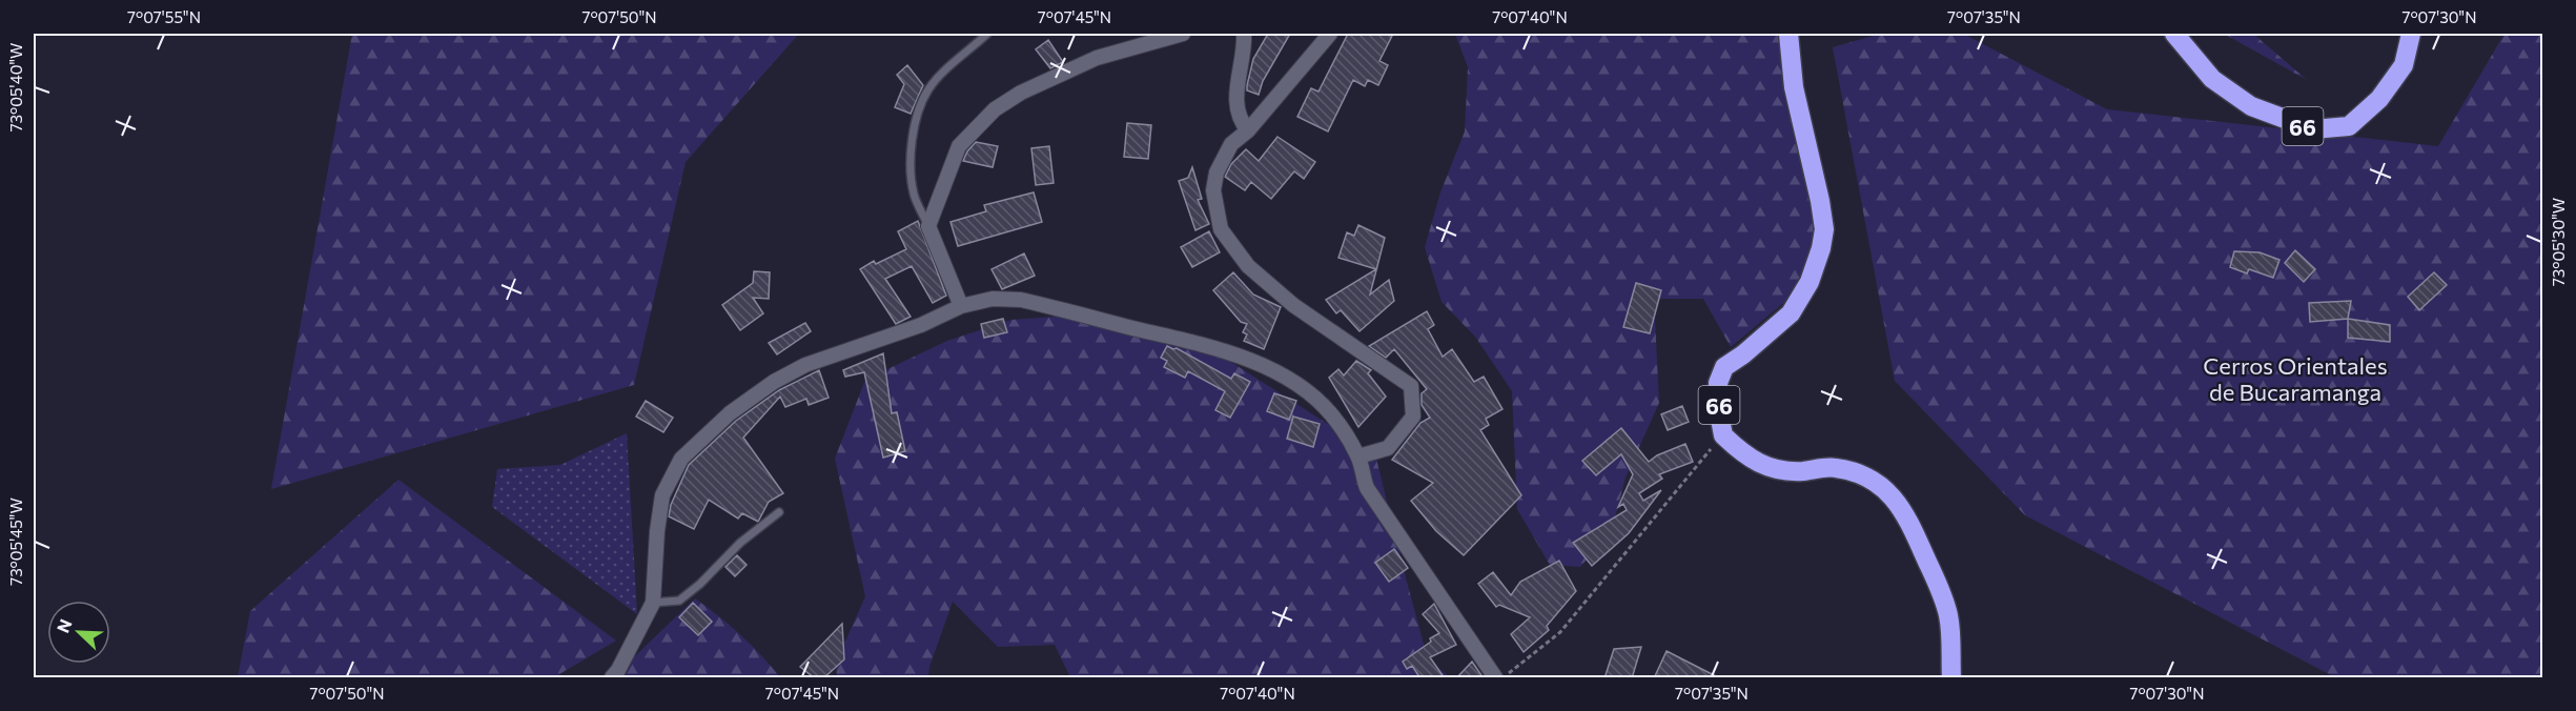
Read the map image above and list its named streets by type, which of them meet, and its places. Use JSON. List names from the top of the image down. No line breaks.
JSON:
{"streets":{"highway":["66"]},"parks":["Cerros Orientales de Bucaramanga"],"north":"top left","coordinates":["7°07'55\"N","7°07'50\"N","7°07'45\"N","7°07'40\"N","7°07'35\"N","7°07'30\"N","73°05'40\"W","73°05'30\"W","73°05'45\"W"]}
